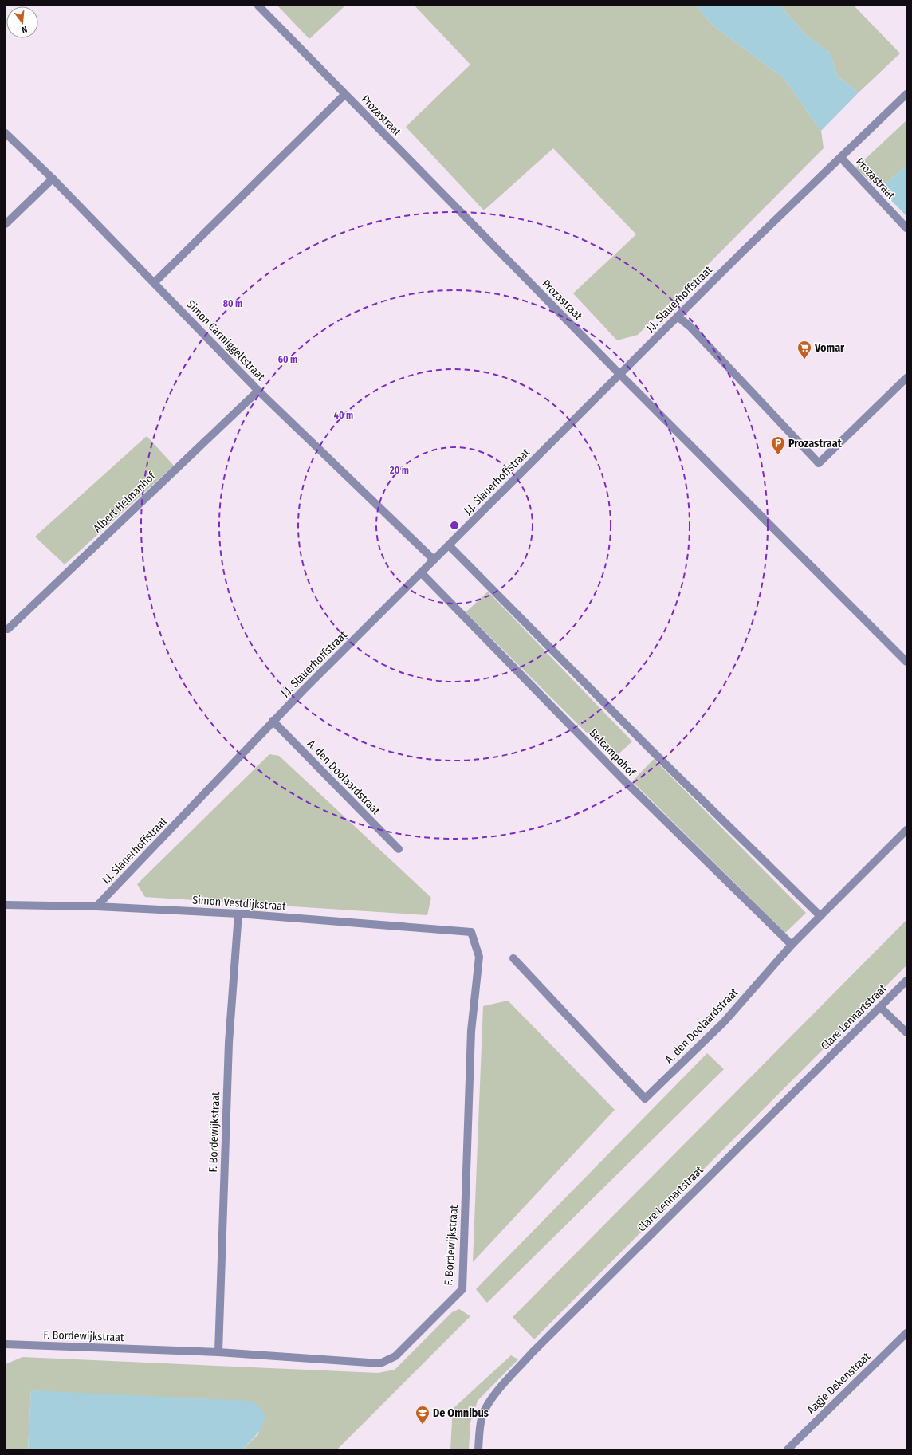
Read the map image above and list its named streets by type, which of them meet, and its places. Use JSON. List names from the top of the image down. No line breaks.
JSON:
{"streets":{"street":["Prozastraat","J.J. Slauerhoffstraat","Simon Carmiggeltstraat","Albert Helmanhof","Belcampohof","A. den Doolaardstraat","Simon Vestdijkstraat","Clare Lennartstraat","F. Bordewijkstraat","Aagje Dekenstraat"]},"crossings":[["Prozastraat","J.J. Slauerhoffstraat"],["J.J. Slauerhoffstraat","Simon Carmiggeltstraat"],["J.J. Slauerhoffstraat","Belcampohof"],["J.J. Slauerhoffstraat","A. den Doolaardstraat"],["J.J. Slauerhoffstraat","Simon Vestdijkstraat"],["Simon Carmiggeltstraat","Albert Helmanhof"],["Belcampohof","A. den Doolaardstraat"],["Simon Vestdijkstraat","F. Bordewijkstraat"]],"places":{"supermarket":["Vomar"],"parking":["Prozastraat"],"school or university":["De Omnibus"]},"north":"bottom","rings":["80 m","60 m","40 m","20 m"]}
